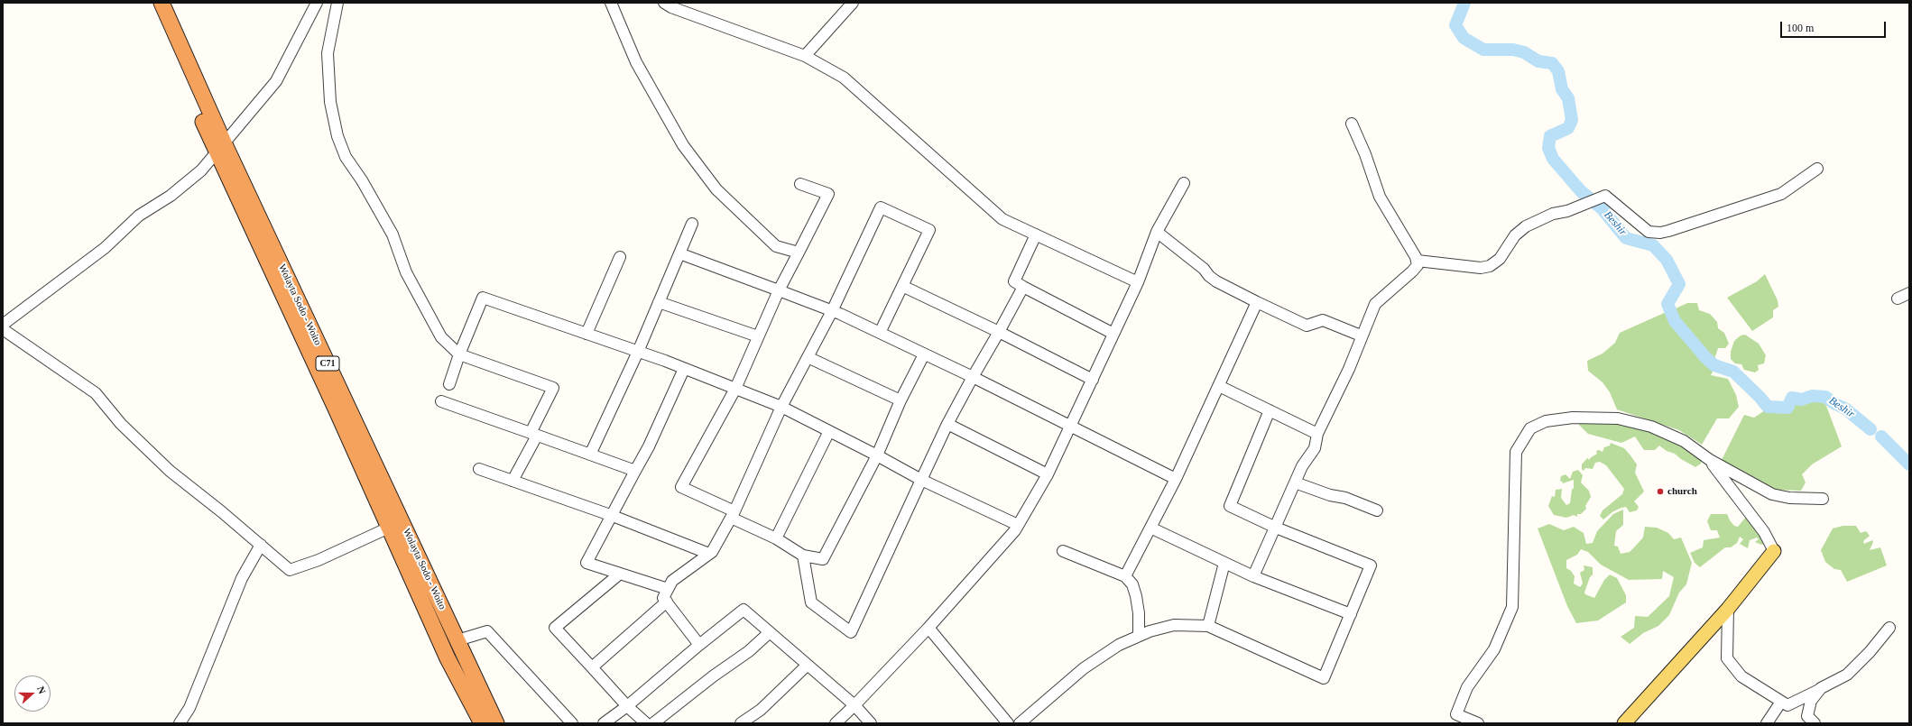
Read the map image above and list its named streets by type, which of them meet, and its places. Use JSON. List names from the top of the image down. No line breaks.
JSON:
{"streets":{"highway":["Wolayta Sodo - Woito","C71"]},"water":["Beshir"],"places":["church"],"scale_bar":"100 m","north":"right"}
